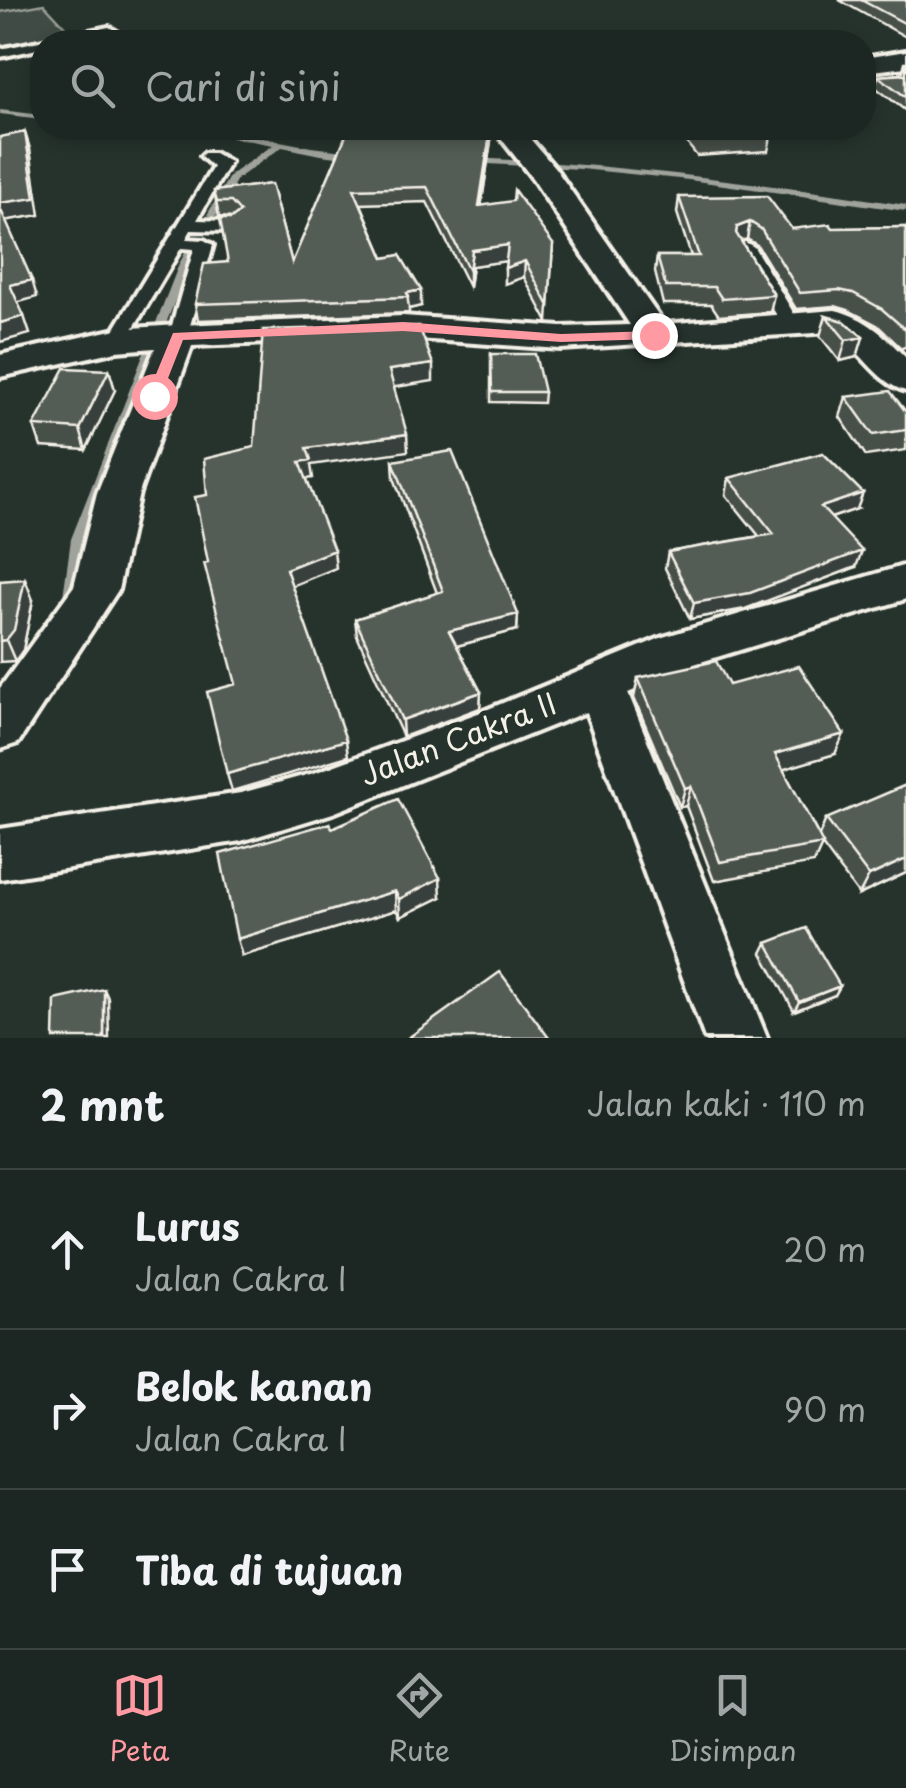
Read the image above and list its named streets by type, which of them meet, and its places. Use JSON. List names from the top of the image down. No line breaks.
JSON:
{"streets":{"street":["Jalan Cakra II"]},"page":{"search":"Cari di sini","heading":["2 mnt","Jalan kaki · 110 m"],"list":[["Lurus","Jalan Cakra I","20 m"],["Belok kanan","Jalan Cakra I","90 m"],"Tiba di tujuan"],"nav":["Peta","Rute","Disimpan"]}}
